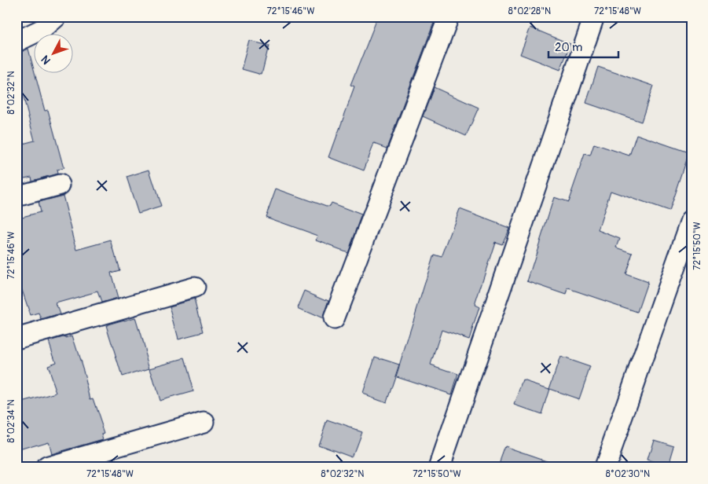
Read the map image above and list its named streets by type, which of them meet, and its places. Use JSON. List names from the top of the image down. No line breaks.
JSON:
{"scale_bar":"20 m","north":"bottom left","coordinates":["72°15'46\"W","8°02'28\"N","72°15'48\"W","8°02'32\"N","72°15'50\"W","8°02'34\"N","8°02'30\"N"]}
